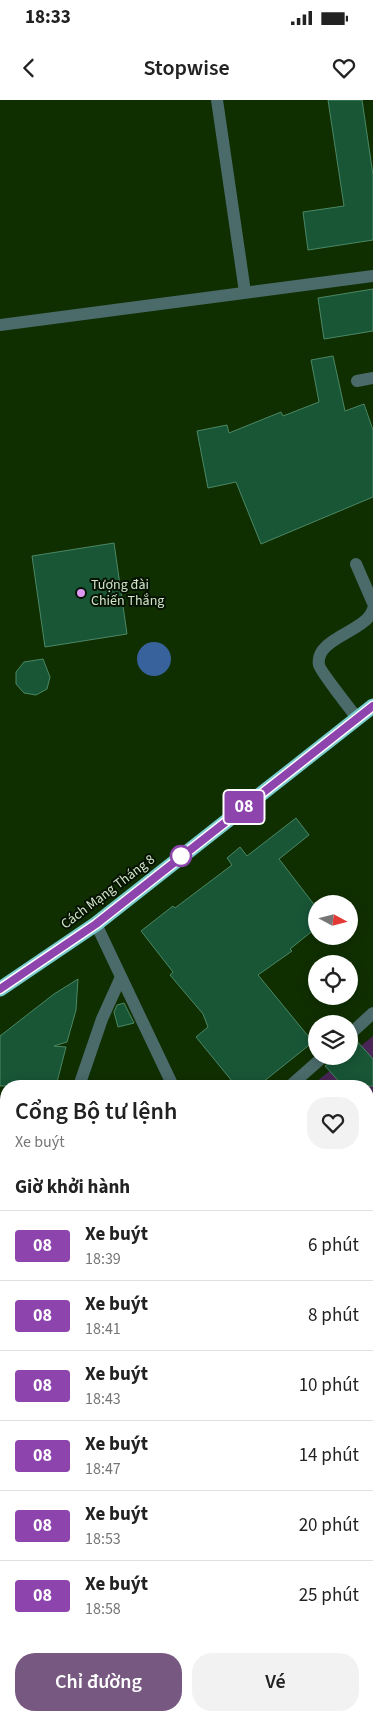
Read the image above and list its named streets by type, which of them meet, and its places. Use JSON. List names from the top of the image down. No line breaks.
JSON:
{"streets":{"highway":["Cách Mạng Tháng 8"]},"places":["Tượng đài Chiến Thắng"],"lines":["bus line 08"],"north":"right","page":{"status":"18:33","header":"Stopwise","on_map":"08","heading":[["Cổng Bộ tư lệnh","Xe buýt"],"Giờ khởi hành"],"list":[{"mark":"08","name":"Xe buýt","note":"18:39","value":"6 phút"},{"mark":"08","name":"Xe buýt","note":"18:41","value":"8 phút"},{"mark":"08","name":"Xe buýt","note":"18:43","value":"10 phút"},{"mark":"08","name":"Xe buýt","note":"18:47","value":"14 phút"},{"mark":"08","name":"Xe buýt","note":"18:53","value":"20 phút"},{"mark":"08","name":"Xe buýt","note":"18:58","value":"25 phút"}],"buttons":["Chỉ đường","Vé"]}}
